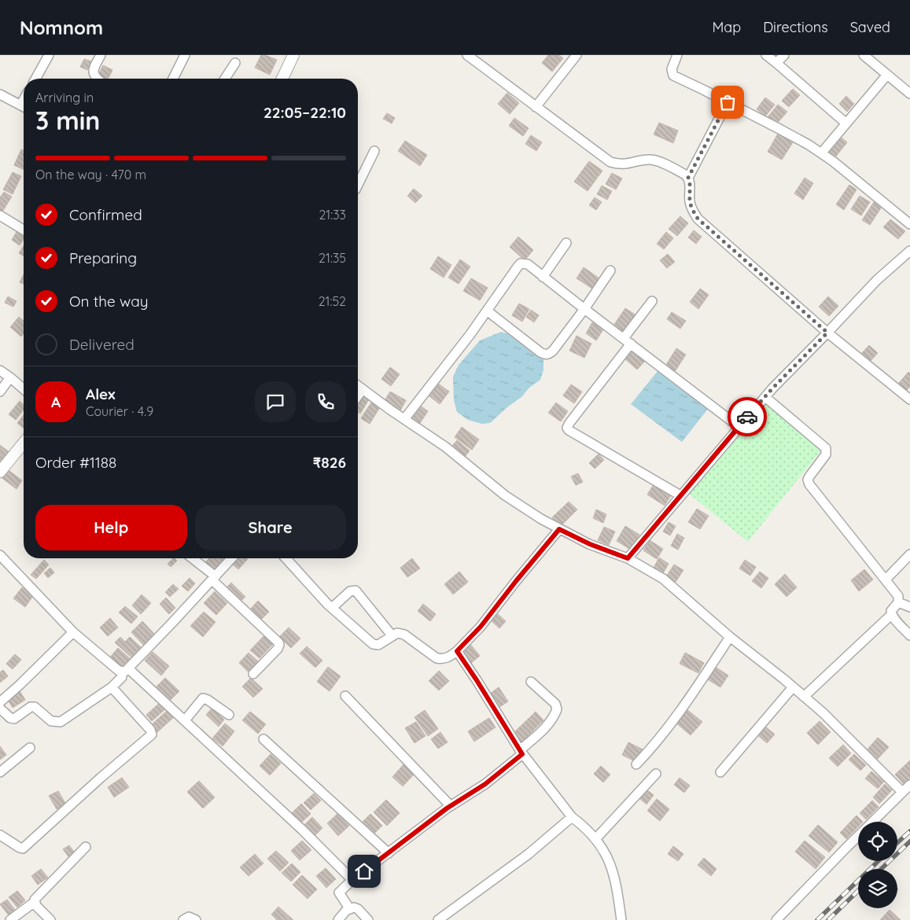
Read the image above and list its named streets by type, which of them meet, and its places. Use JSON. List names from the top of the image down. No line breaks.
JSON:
{"page":{"header":"Nomnom","nav":["Map","Directions","Saved"],"heading":["3 min","Arriving in","22:05–22:10"],"panel":["Alex","Courier · 4.9","Order #1188","₹826"],"bar":"On the way · 470 m","list":[["Confirmed","21:33"],["Preparing","21:35"],["On the way","21:52"],"Delivered"],"round":"A","buttons":["Help","Share"]}}
